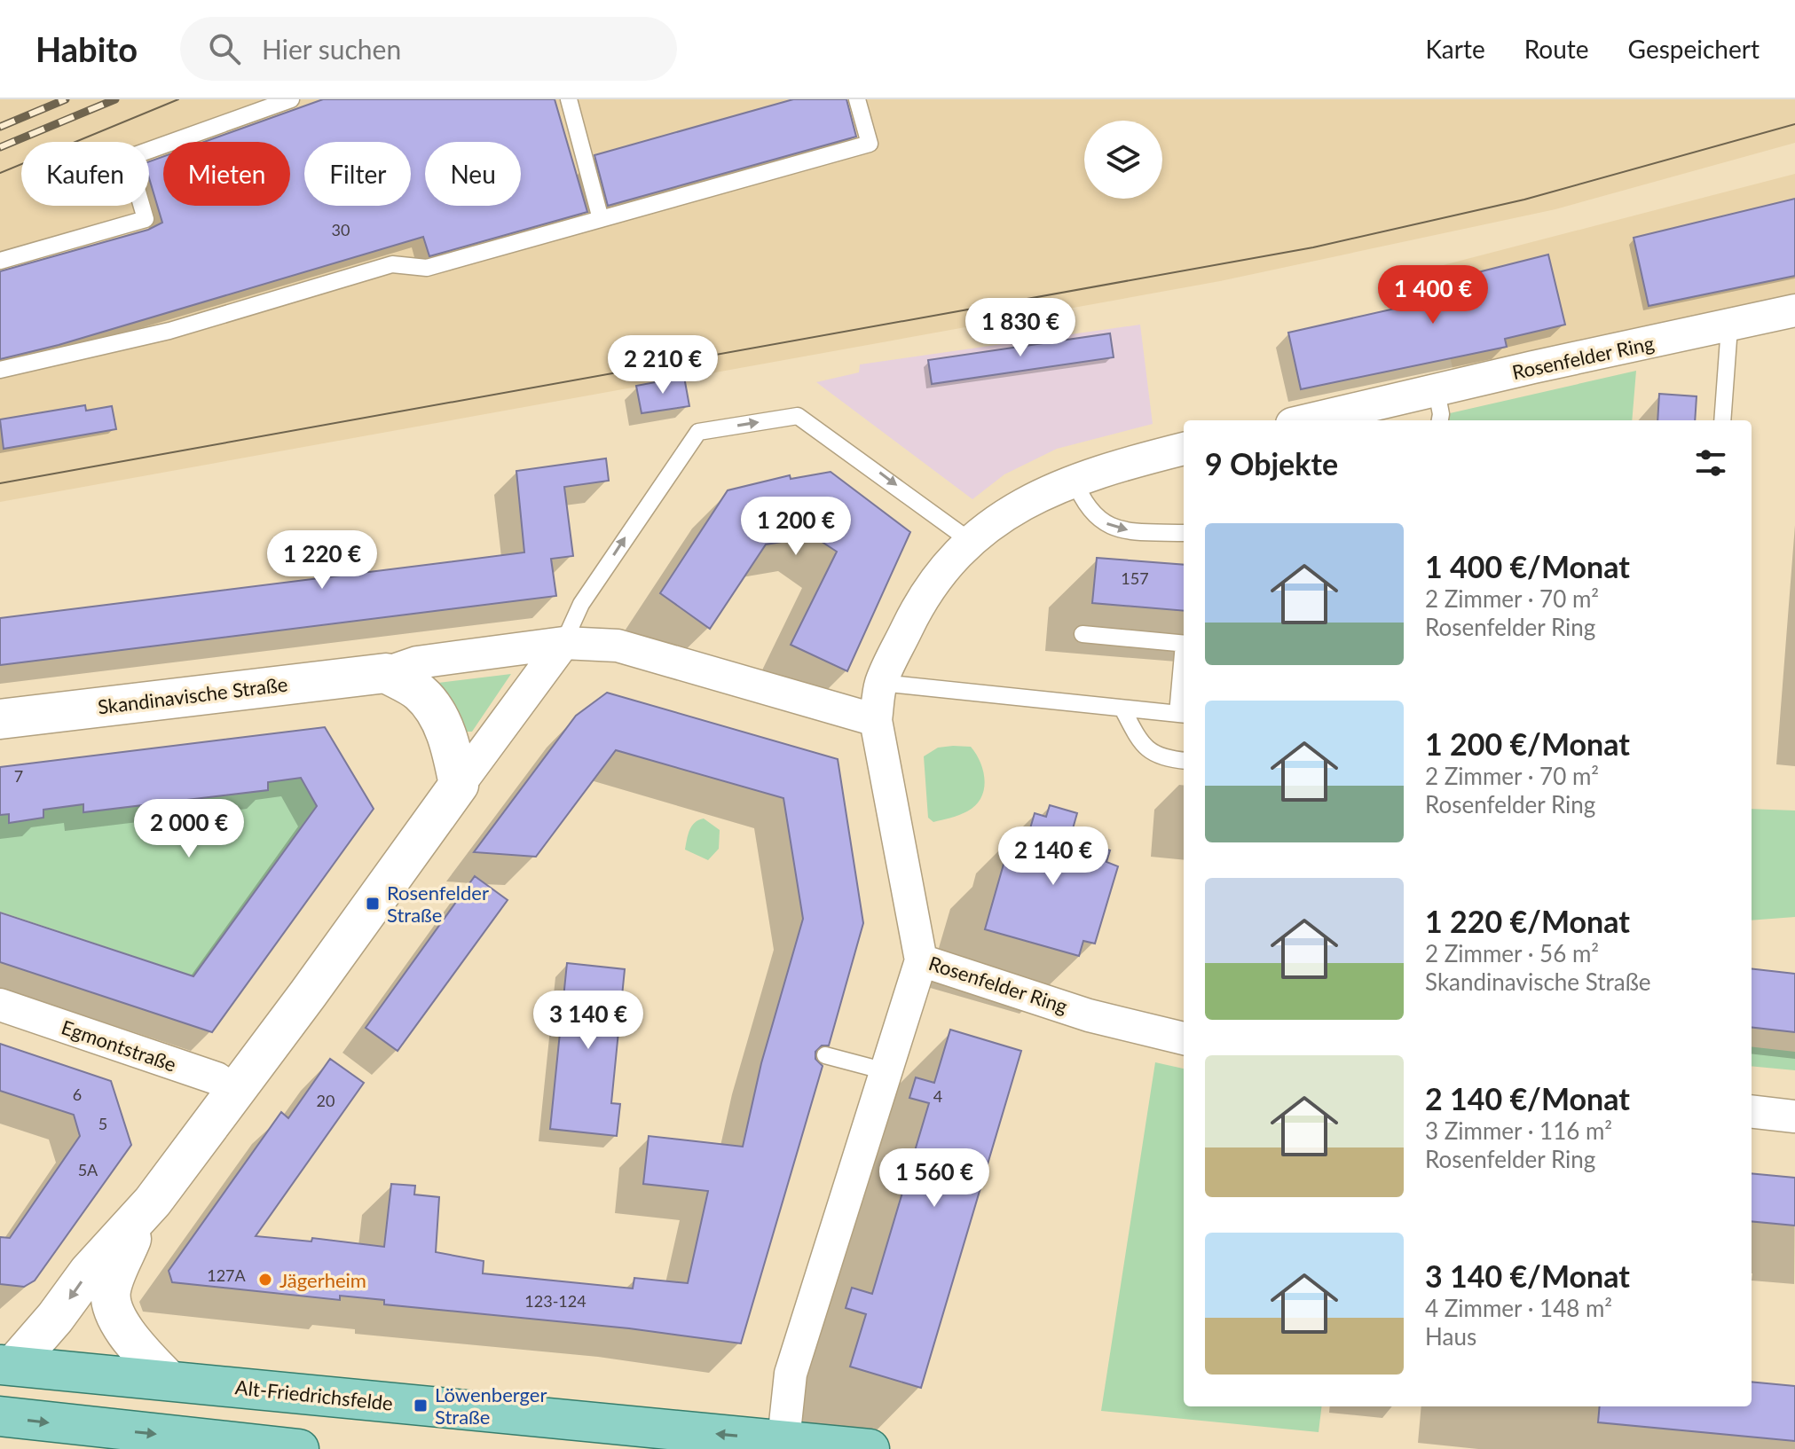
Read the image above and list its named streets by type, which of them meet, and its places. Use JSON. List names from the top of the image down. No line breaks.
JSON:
{"streets":{"main road":["Alt-Friedrichsfelde"],"street":["Rosenfelder Ring","Skandinavische Straße","Egmontstraße"]},"one_way":["Alt-Friedrichsfelde"],"places":{"transit":["Rosenfelder Straße","Löwenberger Straße"],"other":["Jägerheim"]},"house_numbers":["30","157","7","6","4","20","5","5A","127A","123-124"],"page":{"header":"Habito","search":"Hier suchen","nav":["Karte","Route","Gespeichert"],"chip":["Kaufen","Mieten","Filter","Neu"],"price":["1 400 €","1 830 €","2 210 €","1 200 €","1 220 €","2 000 €","2 140 €","3 140 €","1 560 €"],"heading":"9 Objekte","list":[{"name":"1 400 €/Monat","note":"2 Zimmer · 70 m² · Rosenfelder Ring"},{"name":"1 200 €/Monat","note":"2 Zimmer · 70 m² · Rosenfelder Ring"},{"name":"1 220 €/Monat","note":"2 Zimmer · 56 m² · Skandinavische Straße"},{"name":"2 140 €/Monat","note":"3 Zimmer · 116 m² · Rosenfelder Ring"},{"name":"3 140 €/Monat","note":"4 Zimmer · 148 m² · Haus"}]}}
